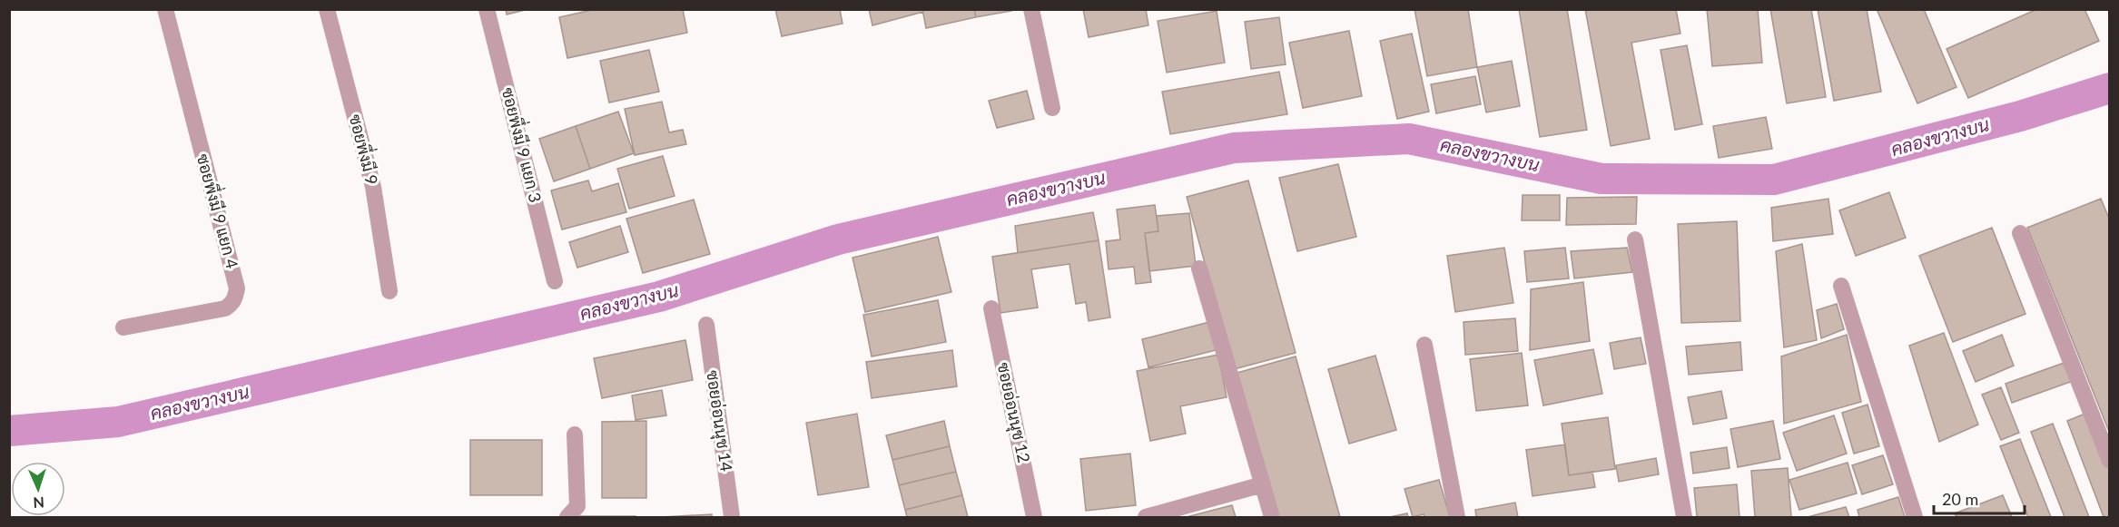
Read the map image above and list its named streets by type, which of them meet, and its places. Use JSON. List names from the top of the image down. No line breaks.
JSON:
{"streets":{"street":["ซอยพึ่งมี 9 แยก 3","ซอยพึ่งมี 9","ซอยพึ่งมี 9 แยก 4","ซอยอ่อนนุช 12","ซอยอ่อนนุช 14"]},"water":["คลองขวางบน"],"scale_bar":"20 m","north":"bottom"}
